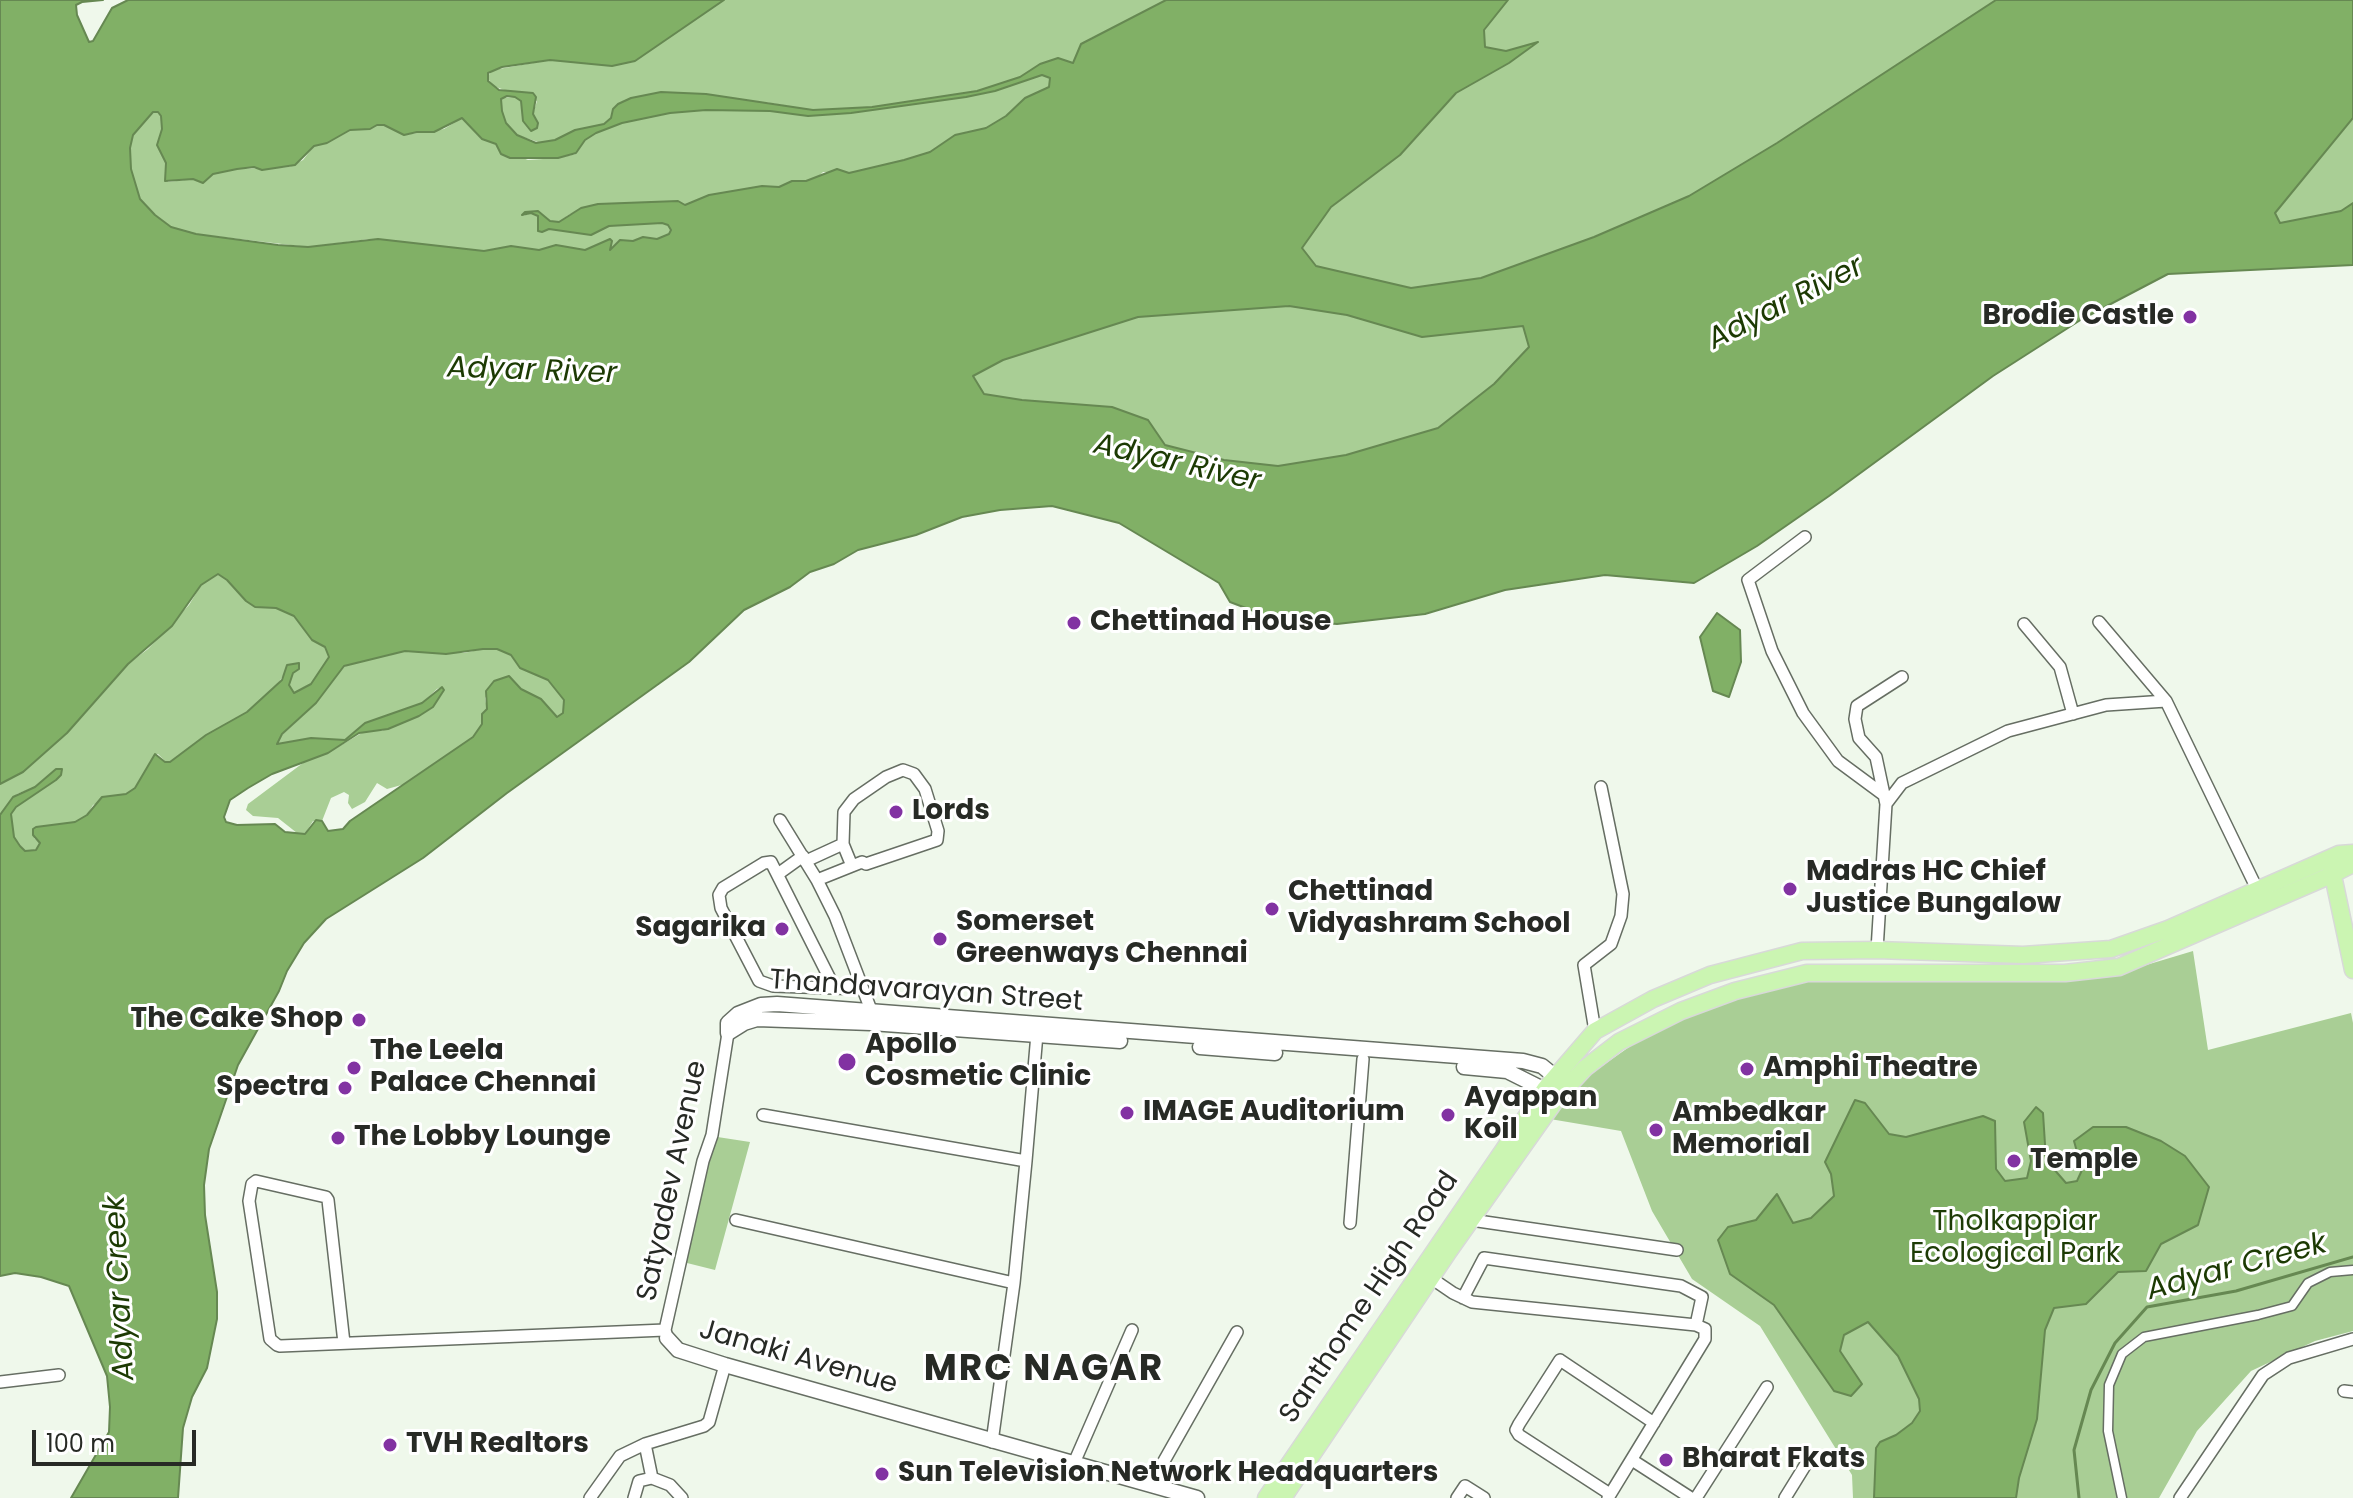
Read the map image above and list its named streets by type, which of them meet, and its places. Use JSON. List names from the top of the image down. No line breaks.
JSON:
{"streets":{"main road":["Santhome High Road"],"street":["Thandavarayan Street","Satyadev Avenue","Janaki Avenue"]},"crossings":[["Thandavarayan Street","Satyadev Avenue"],["Thandavarayan Street","Santhome High Road"],["Satyadev Avenue","Janaki Avenue"]],"districts":["MRC NAGAR"],"water":["Adyar River","Adyar Creek"],"parks":["Tholkappiar Ecological Park"],"places":["Brodie Castle","Chettinad House","Lords","Madras HC Chief Justice Bungalow","Chettinad Vidyashram School","Sagarika","Somerset Greenways Chennai","The Cake Shop","Apollo Cosmetic Clinic","The Leela Palace Chennai","Amphi Theatre","Spectra","IMAGE Auditorium","Ayappan Koil","Ambedkar Memorial","The Lobby Lounge","Temple","TVH Realtors","Bharat Fkats","Sun Television Network Headquarters"],"scale_bar":"100 m"}
